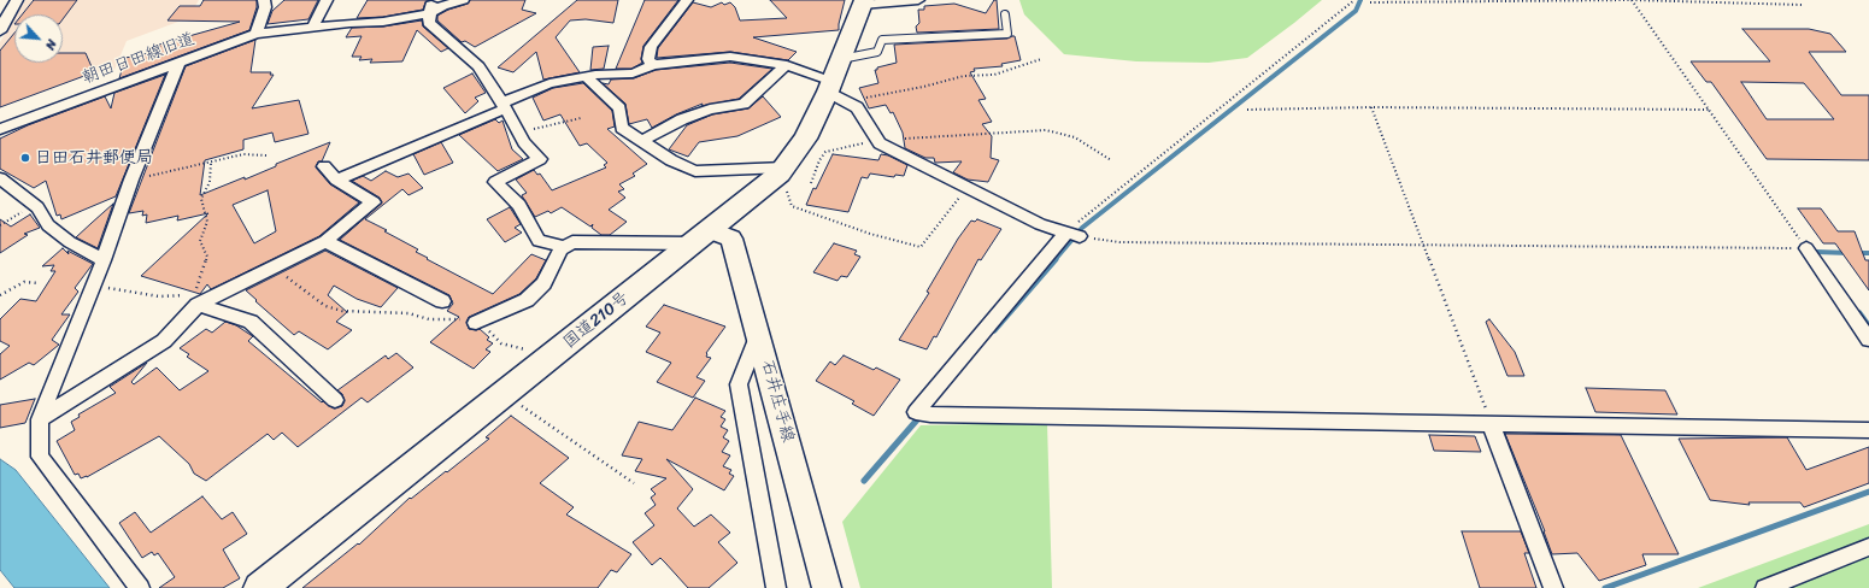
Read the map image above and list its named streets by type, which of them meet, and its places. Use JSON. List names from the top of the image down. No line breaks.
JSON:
{"streets":{"highway":["国道210号"],"main road":["石井庄手線"],"street":["朝田日田線旧道"]},"crossings":[["国道210号","石井庄手線"]],"places":["日田石井郵便局"],"north":"bottom right"}
